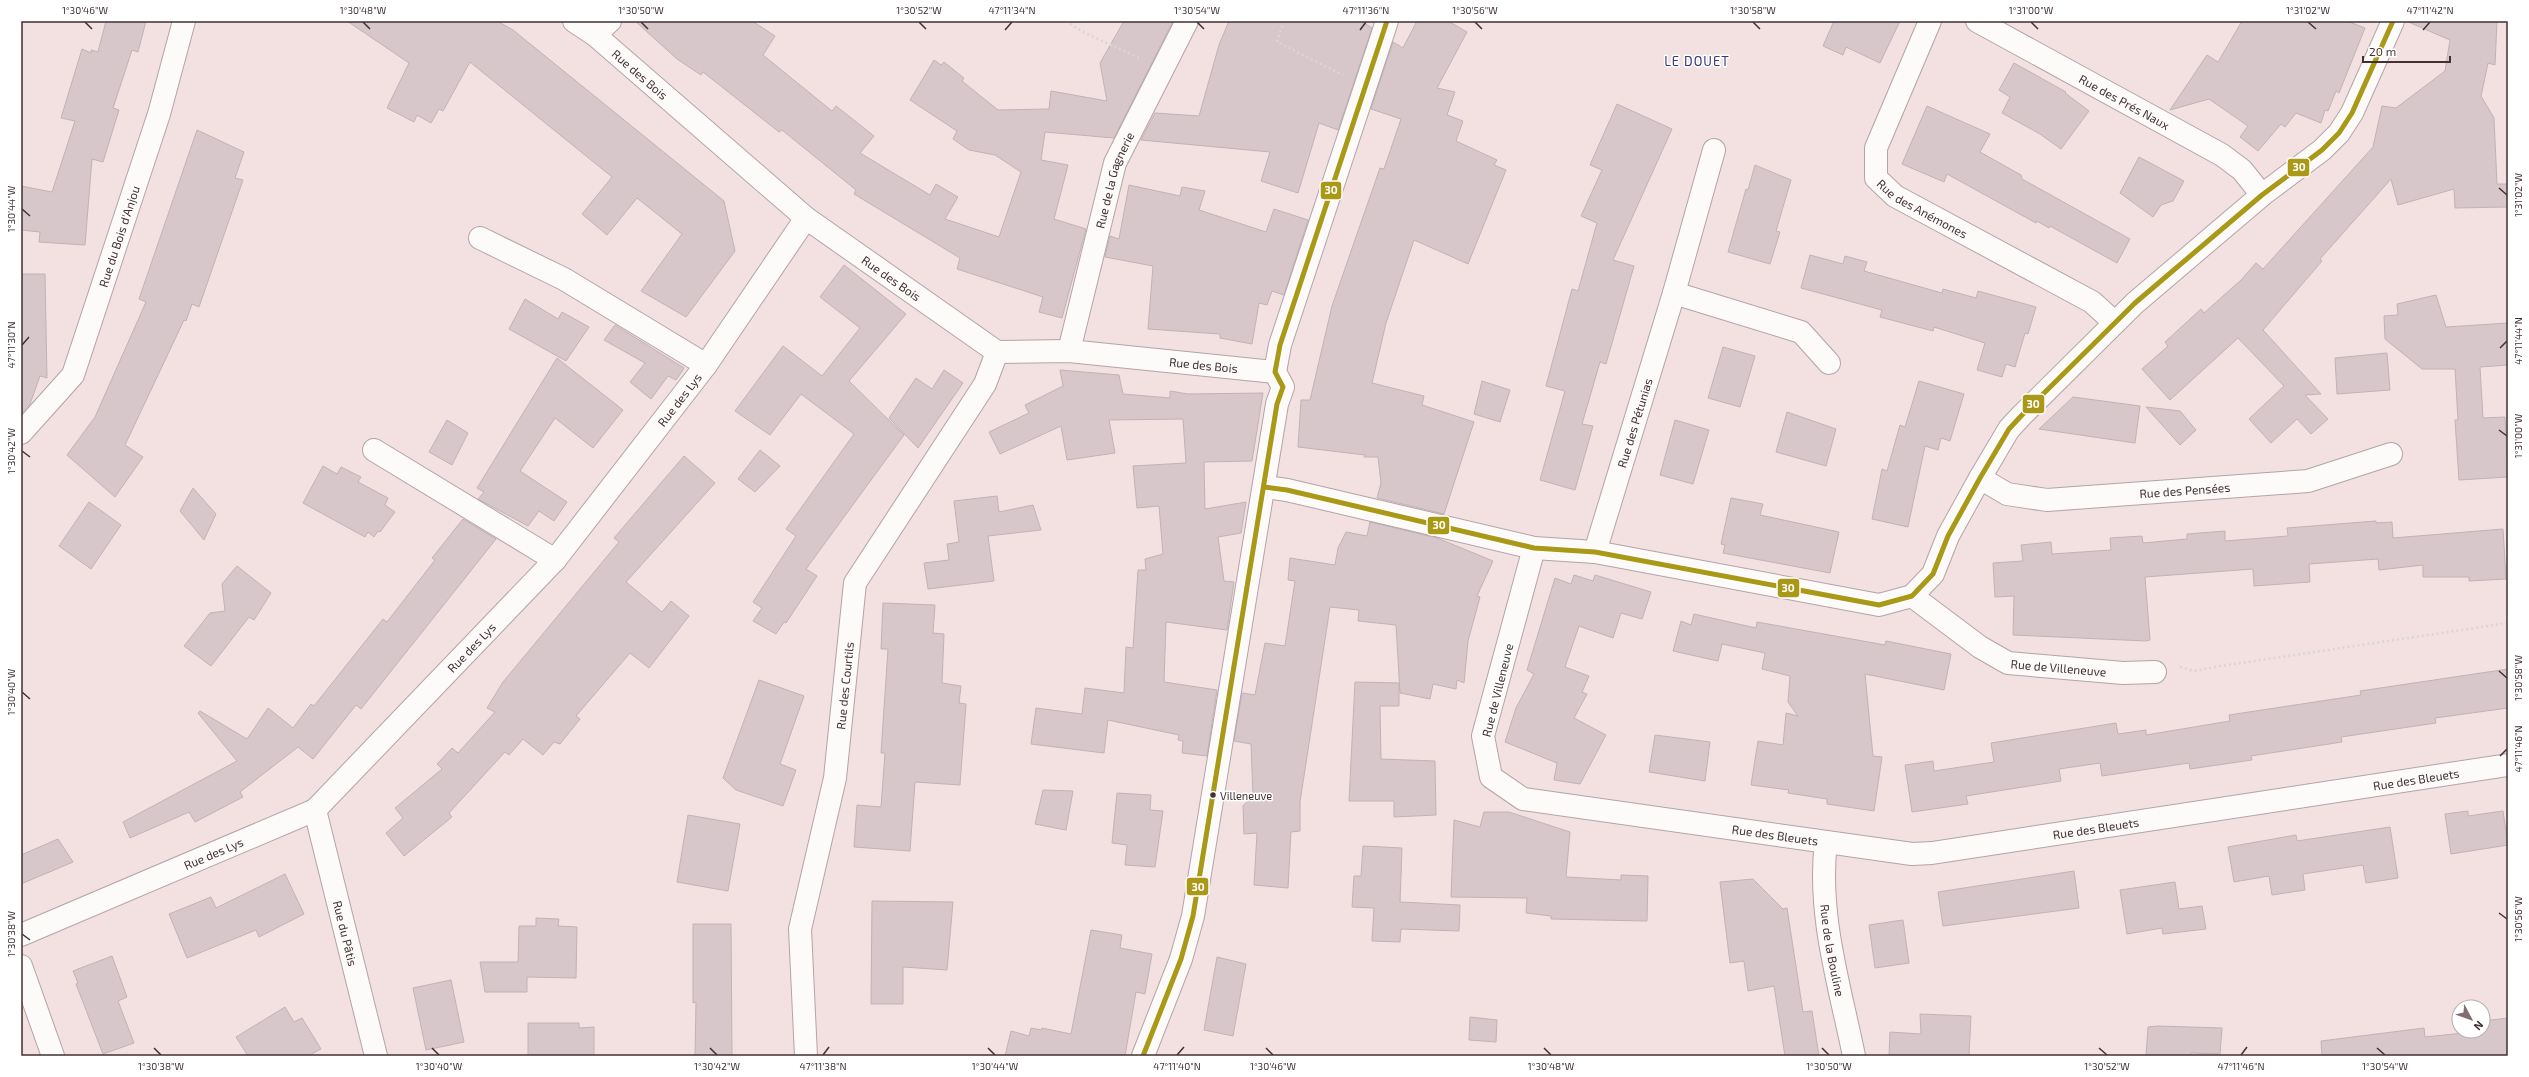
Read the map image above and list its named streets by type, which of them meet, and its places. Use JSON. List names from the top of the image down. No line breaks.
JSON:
{"streets":{"street":["Rue des Bois","Rue des Prés Naux","Rue de la Gagnerie","Rue des Anémones","Rue du Bois d'Anjou","Rue des Lys","Rue des Pétunias","Rue des Pensées","Rue de Villeneuve","Rue des Courtils","Rue des Bleuets","Rue du Pâtis","Rue de la Bouline"]},"crossings":[["Rue des Bois","Rue de la Gagnerie"],["Rue des Bois","Rue des Lys"],["Rue des Bois","Rue des Courtils"],["Rue des Lys","Rue du Pâtis"],["Rue de Villeneuve","Rue des Bleuets"],["Rue des Bleuets","Rue de la Bouline"]],"districts":["LE DOUET"],"places":["Villeneuve"],"lines":["transit line 30"],"scale_bar":"20 m","north":"bottom right","coordinates":["1°30'46\"W","1°30'48\"W","1°30'50\"W","1°30'52\"W","47°11'34\"N","1°30'54\"W","47°11'36\"N","1°30'56\"W","1°30'58\"W","1°31'00\"W","1°31'02\"W","47°11'42\"N","1°30'44\"W","47°11'44\"N","47°11'30\"N","1°30'42\"W","1°30'40\"W","47°11'46\"N","1°30'38\"W","47°11'38\"N","47°11'40\"N"]}
